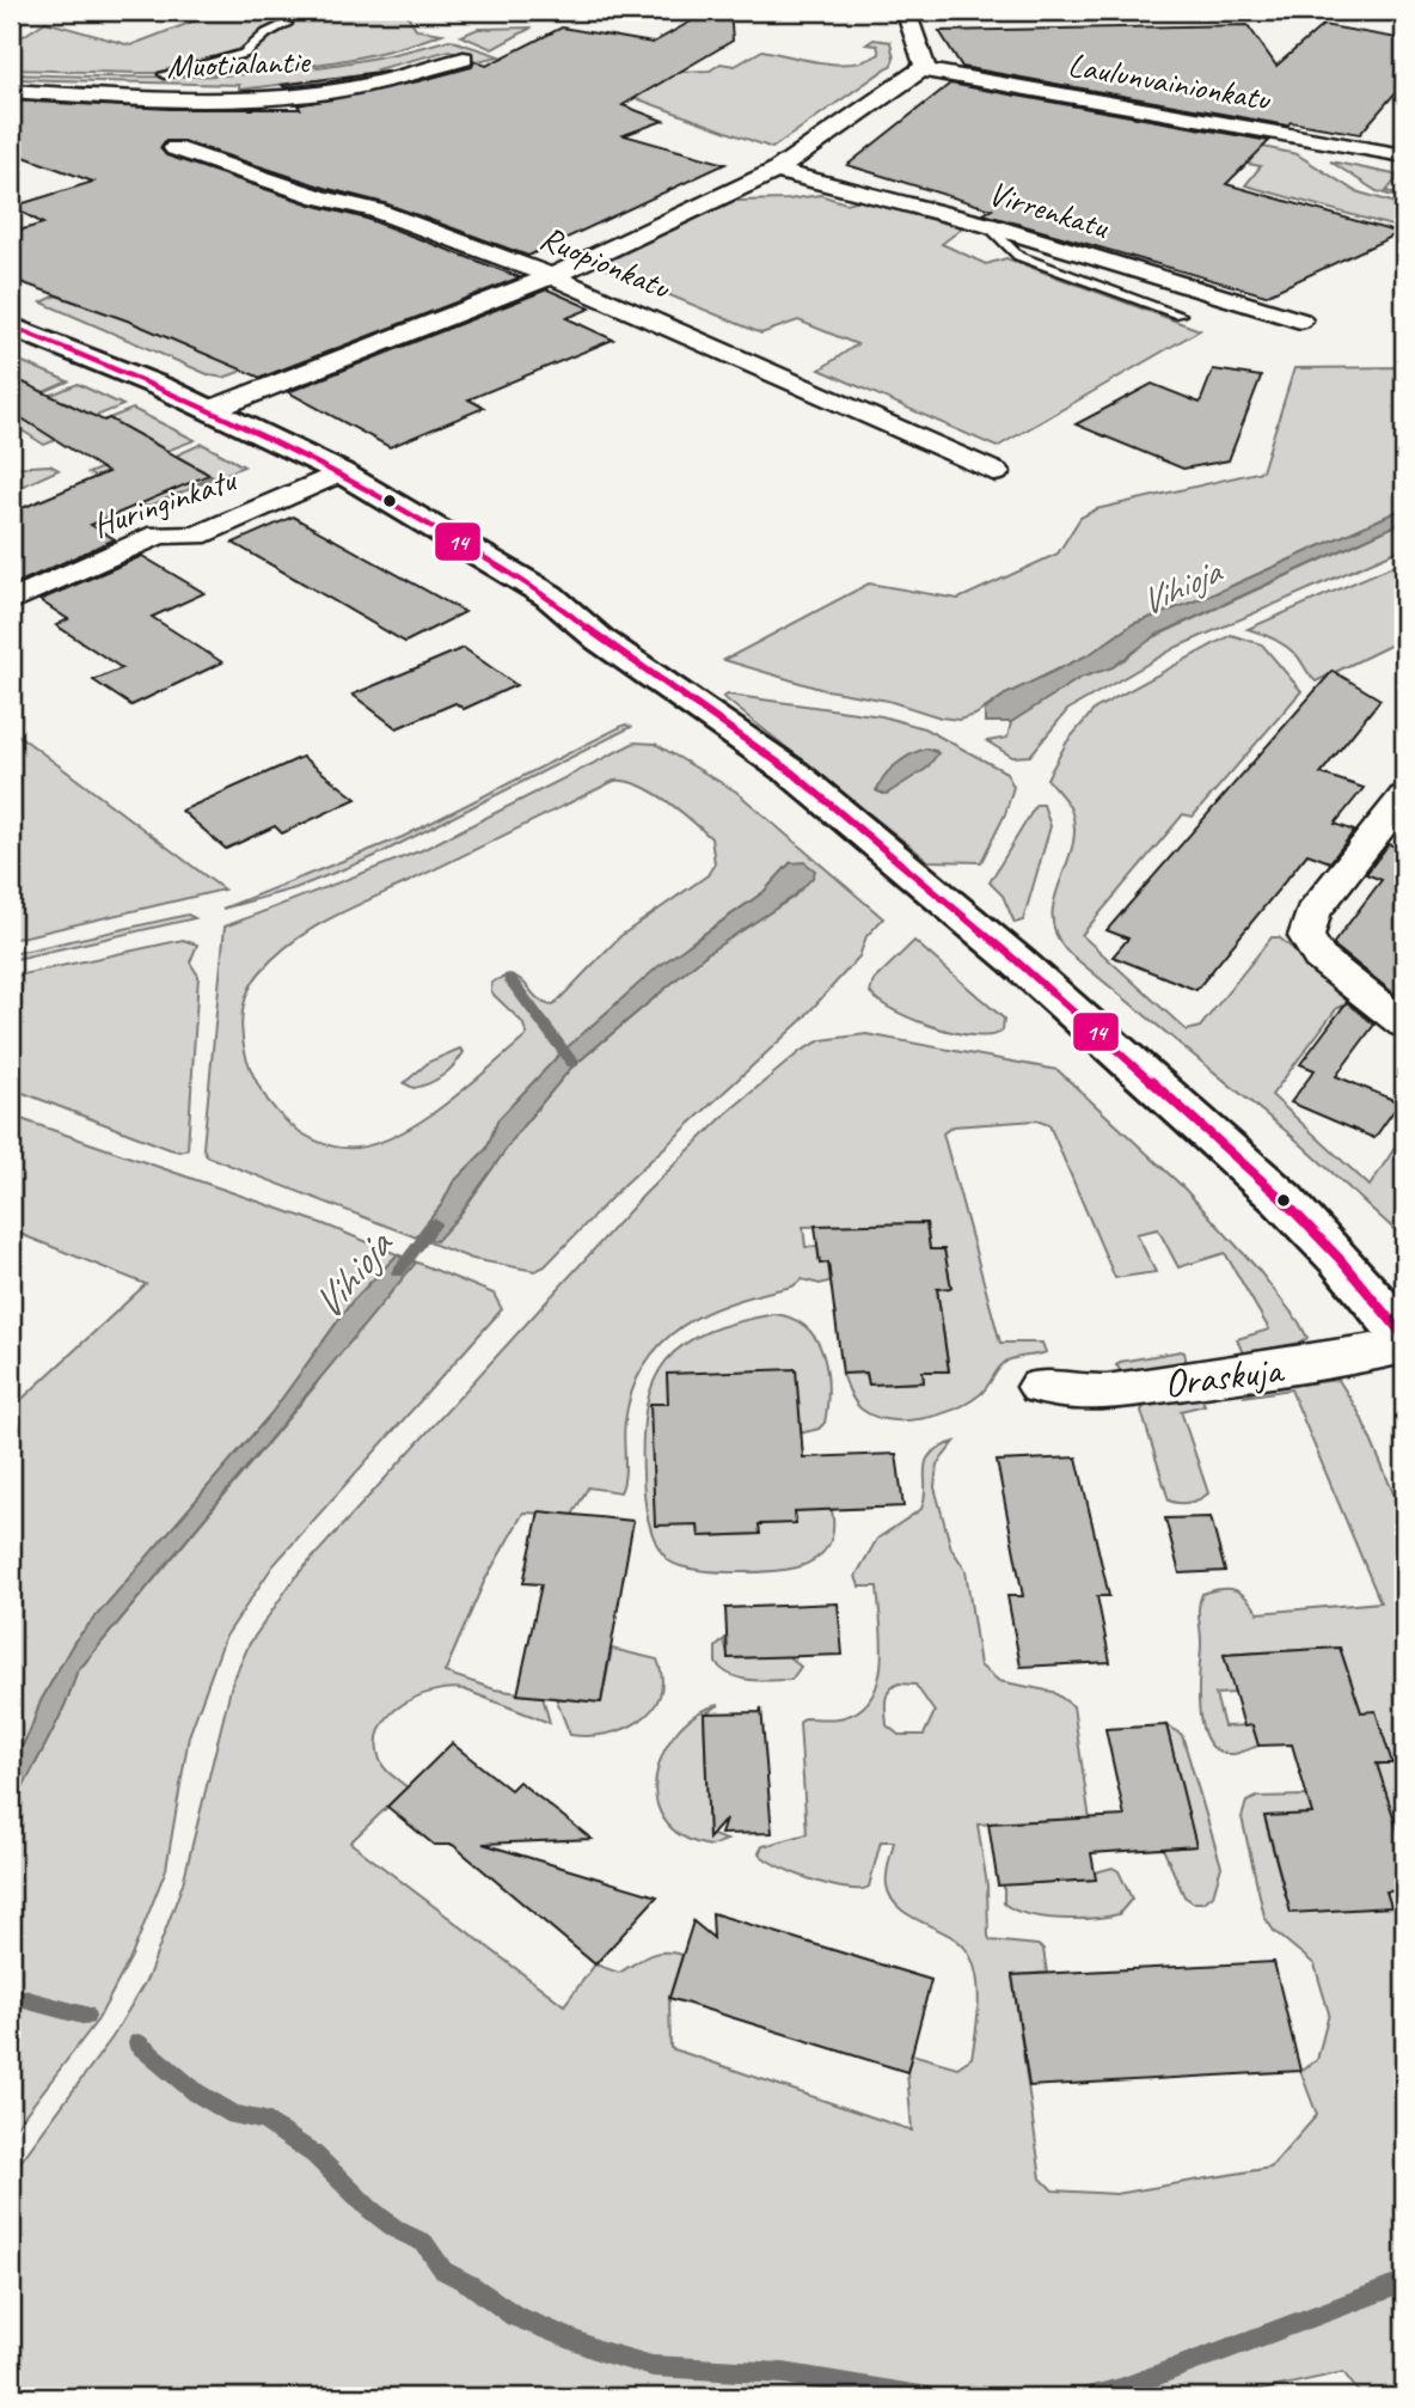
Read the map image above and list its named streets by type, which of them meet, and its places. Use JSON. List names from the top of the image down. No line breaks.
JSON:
{"streets":{"street":["Muotialantie","Laulunvainionkatu","Virrenkatu","Ruopionkatu","Huringinkatu","Oraskuja"]},"water":["Vihioja"],"lines":["transit line 14"]}
